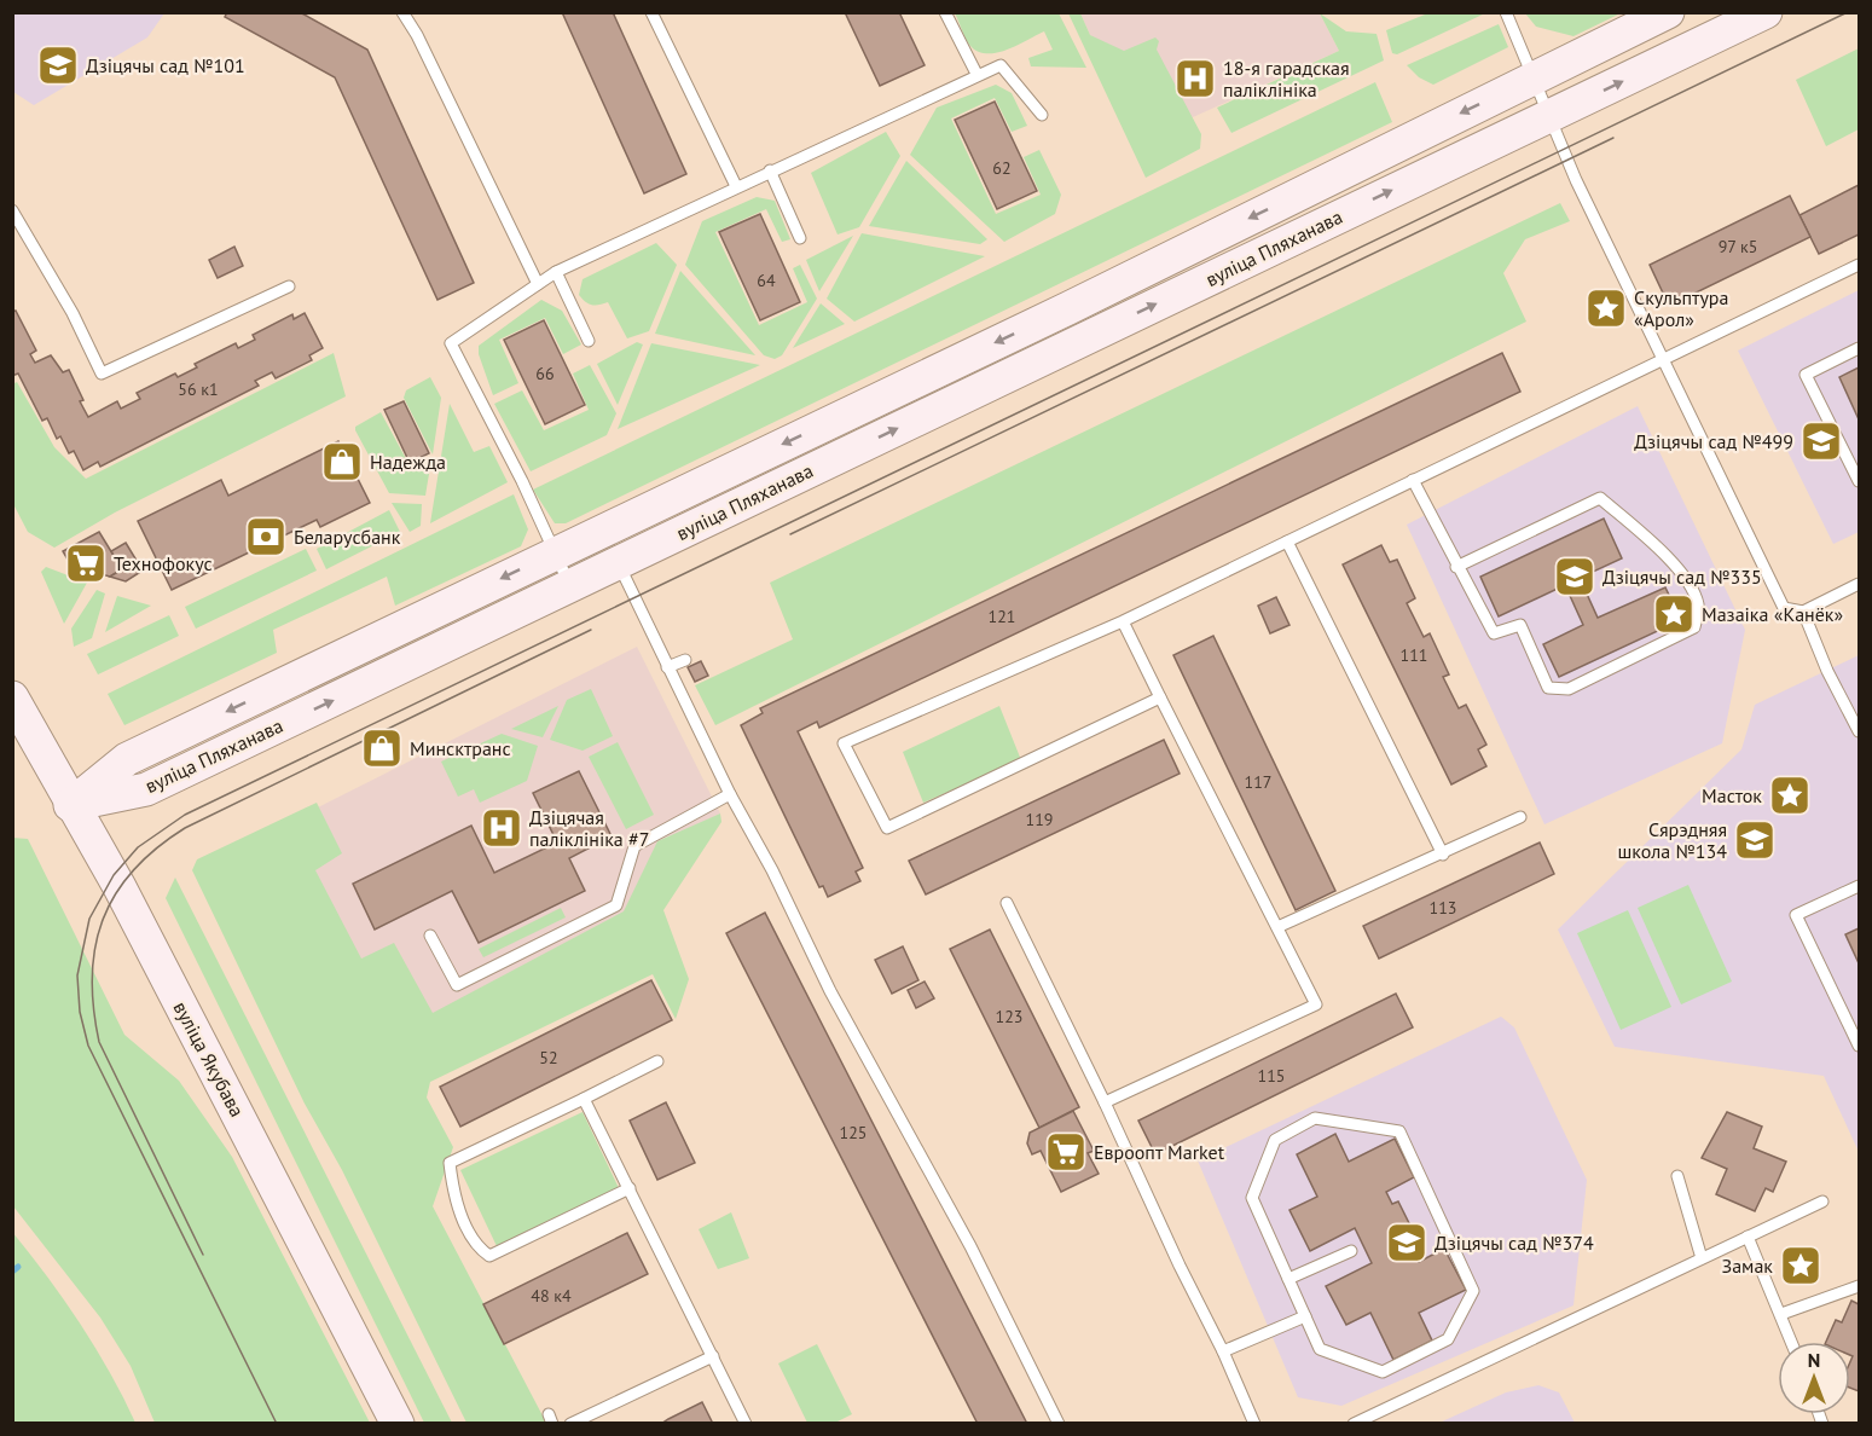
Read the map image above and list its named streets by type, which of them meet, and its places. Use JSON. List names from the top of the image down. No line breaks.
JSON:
{"streets":{"main road":["вуліца Пляханава","вуліца Якубава"]},"crossings":[["вуліца Пляханава","вуліца Якубава"]],"places":{"school or university":["Дзіцячы сад №101","Дзіцячы сад №499","Дзіцячы сад №335","Сярэдняя школа №134","Дзіцячы сад №374"],"hospital":["18-я гарадская паліклініка","Дзіцячая паліклініка #7"],"place":["Скульптура «Арол»","Мазаіка «Канёк»","Масток","Замак"],"shop":["Надежда","Минсктранс"],"bank":["Беларусбанк"],"supermarket":["Технофокус","Евроопт Market"]},"house_numbers":["62","97 к5","64","66","56 к1","121","111","117","119","113","123","52","115","125","48 к4"],"north":"top"}
